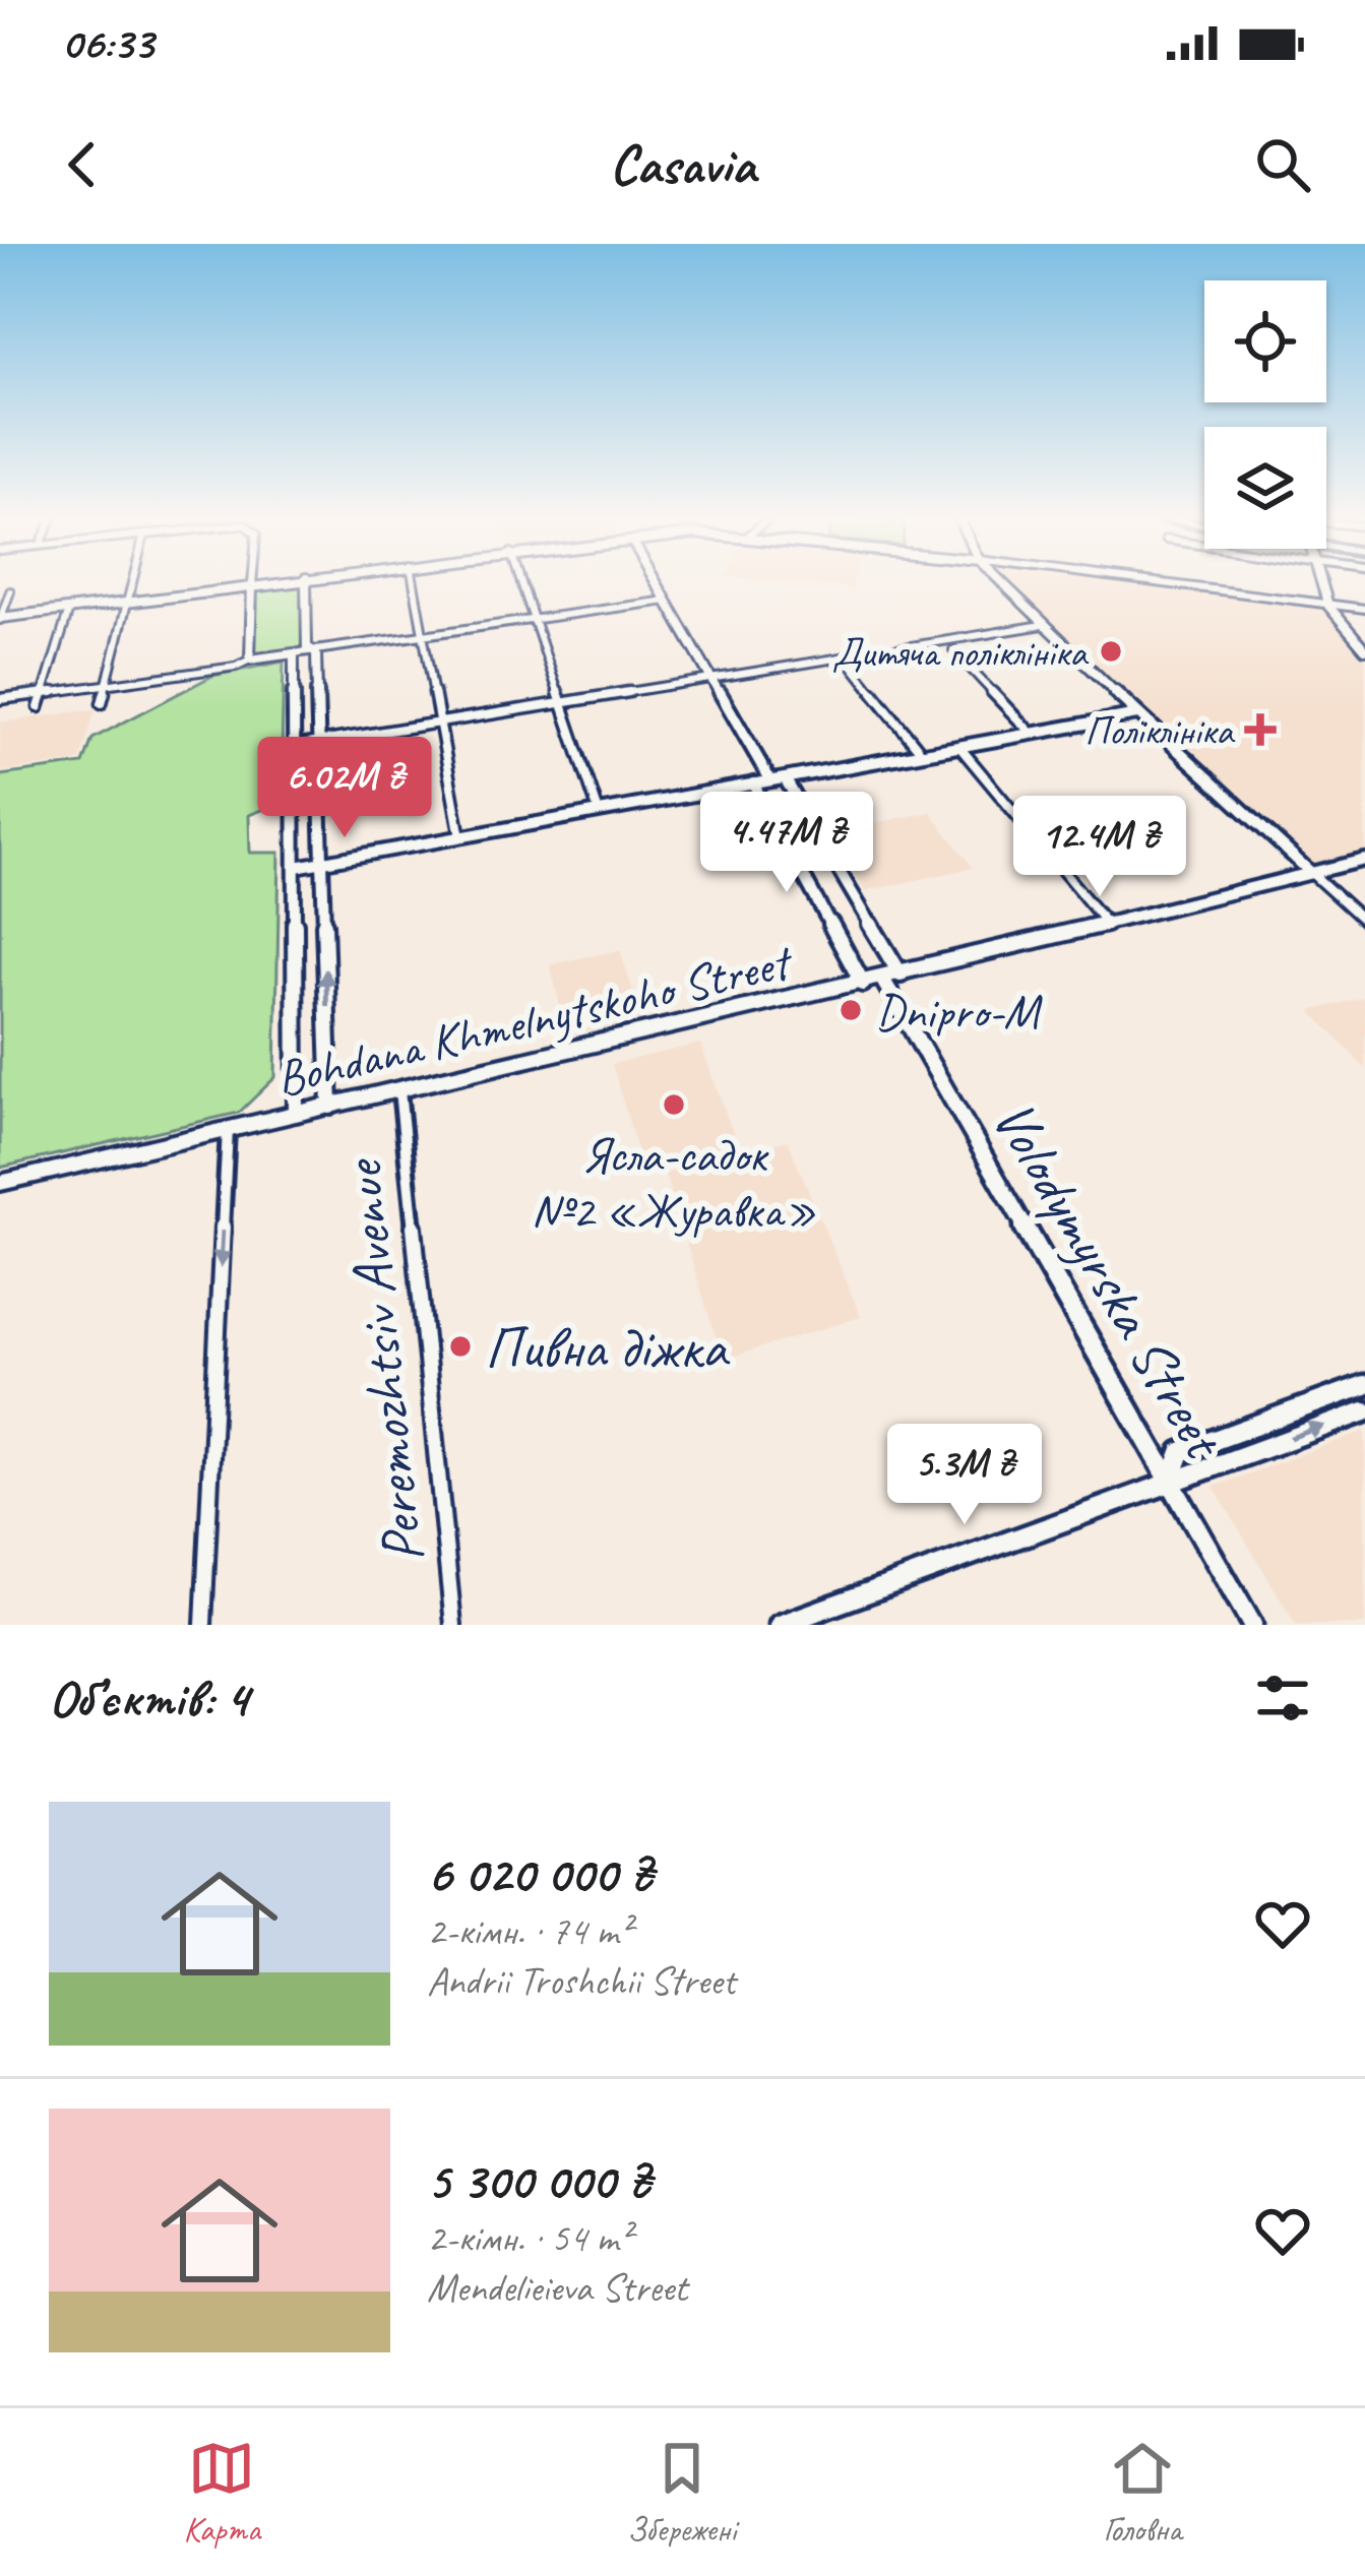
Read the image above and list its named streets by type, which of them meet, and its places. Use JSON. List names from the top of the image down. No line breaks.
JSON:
{"streets":{"street":["Bohdana Khmelnytskoho Street","Volodymyrska Street","Peremozhtsiv Avenue"]},"crossings":[["Bohdana Khmelnytskoho Street","Volodymyrska Street"],["Bohdana Khmelnytskoho Street","Peremozhtsiv Avenue"]],"places":{"other":["Дитяча поліклініка","Dnipro-M","Ясла-садок №2 «Журавка»","Пивна діжка"],"health":["Поліклініка"]},"page":{"status":"06:33","header":"Casavia","price":["6.02M ₴","4.47M ₴","12.4M ₴","5.3M ₴"],"heading":"Об’єктів: 4","list":[{"name":"6 020 000 ₴","note":"2-кімн. · 74 m² · Andrii Troshchii Street"},{"name":"5 300 000 ₴","note":"2-кімн. · 54 m² · Mendelieieva Street"}],"tabs":["Карта","Збережені","Головна"]}}
